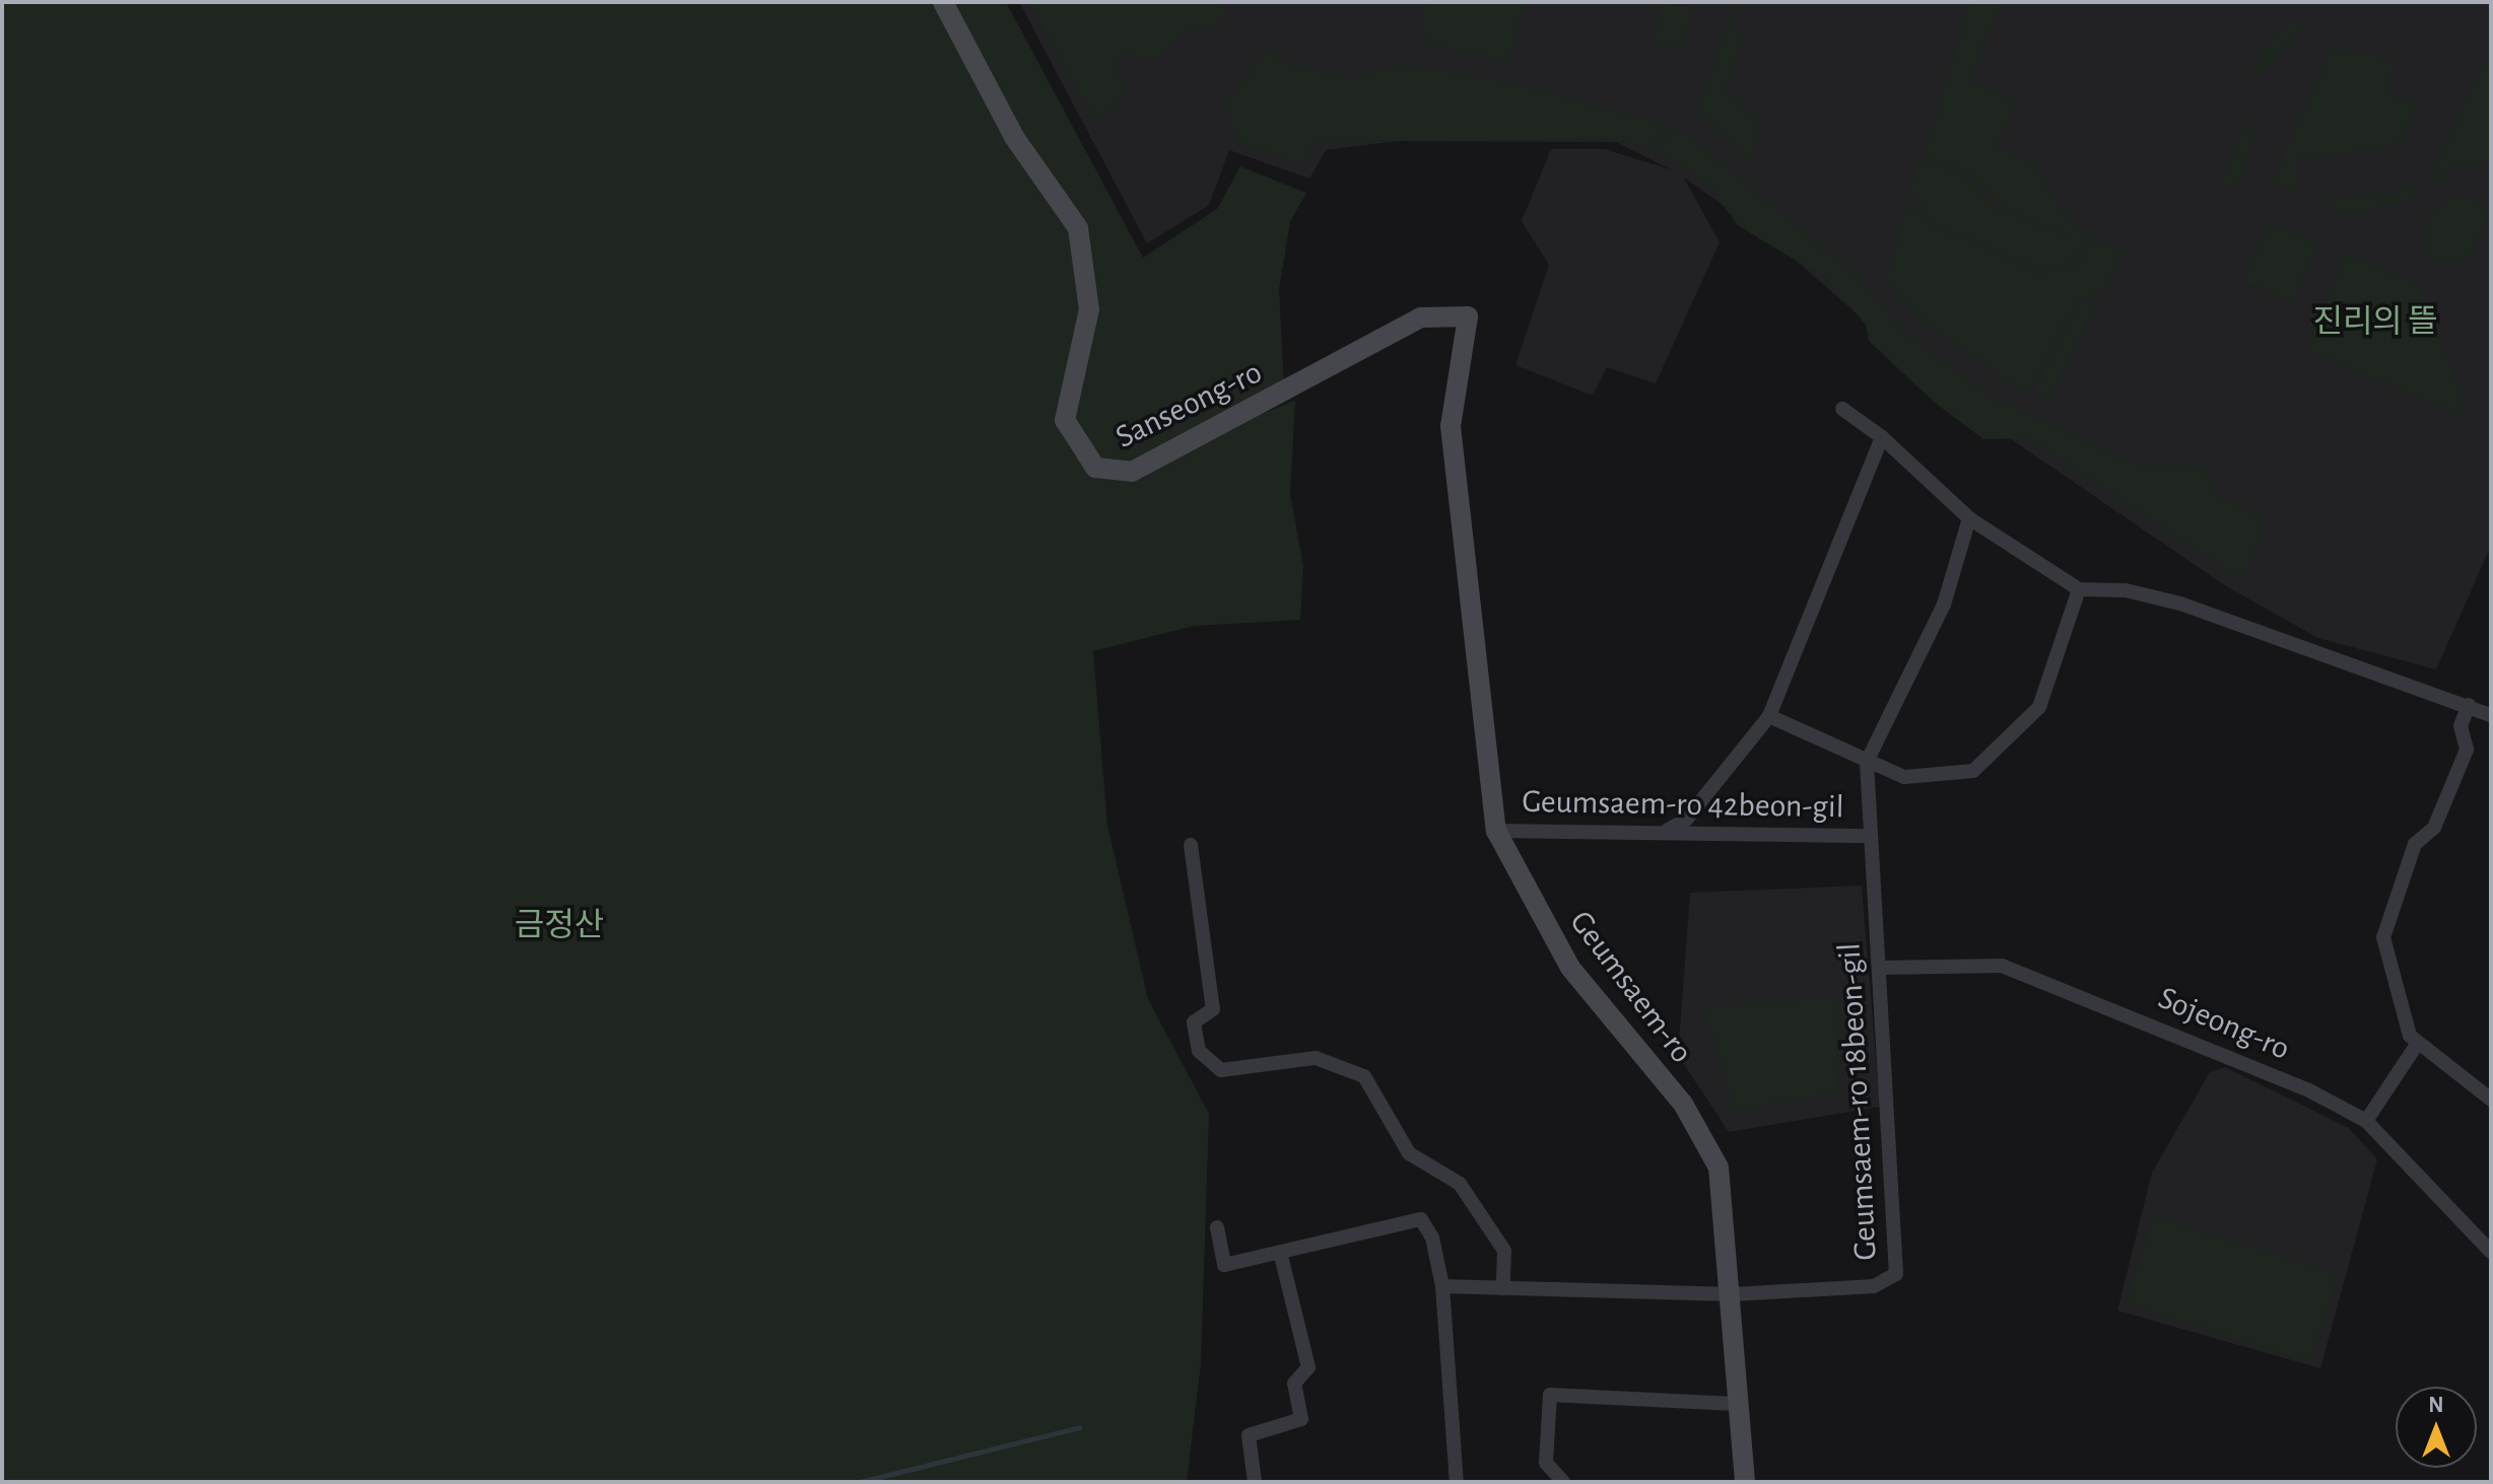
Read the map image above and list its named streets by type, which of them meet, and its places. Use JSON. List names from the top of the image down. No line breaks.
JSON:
{"streets":{"main road":["Sanseong-ro","Geumsaem-ro"],"street":["Geumsaem-ro 42beon-gil","Sojeong-ro","Geumsaem-ro 18beon-gil"]},"crossings":[["Sanseong-ro","Geumsaem-ro"],["Geumsaem-ro 42beon-gil","Geumsaem-ro"],["Geumsaem-ro 42beon-gil","Geumsaem-ro 18beon-gil"],["Geumsaem-ro","Geumsaem-ro 18beon-gil"],["Sojeong-ro","Geumsaem-ro 18beon-gil"]],"parks":["진리의 뜰","금정산"],"north":"top"}
